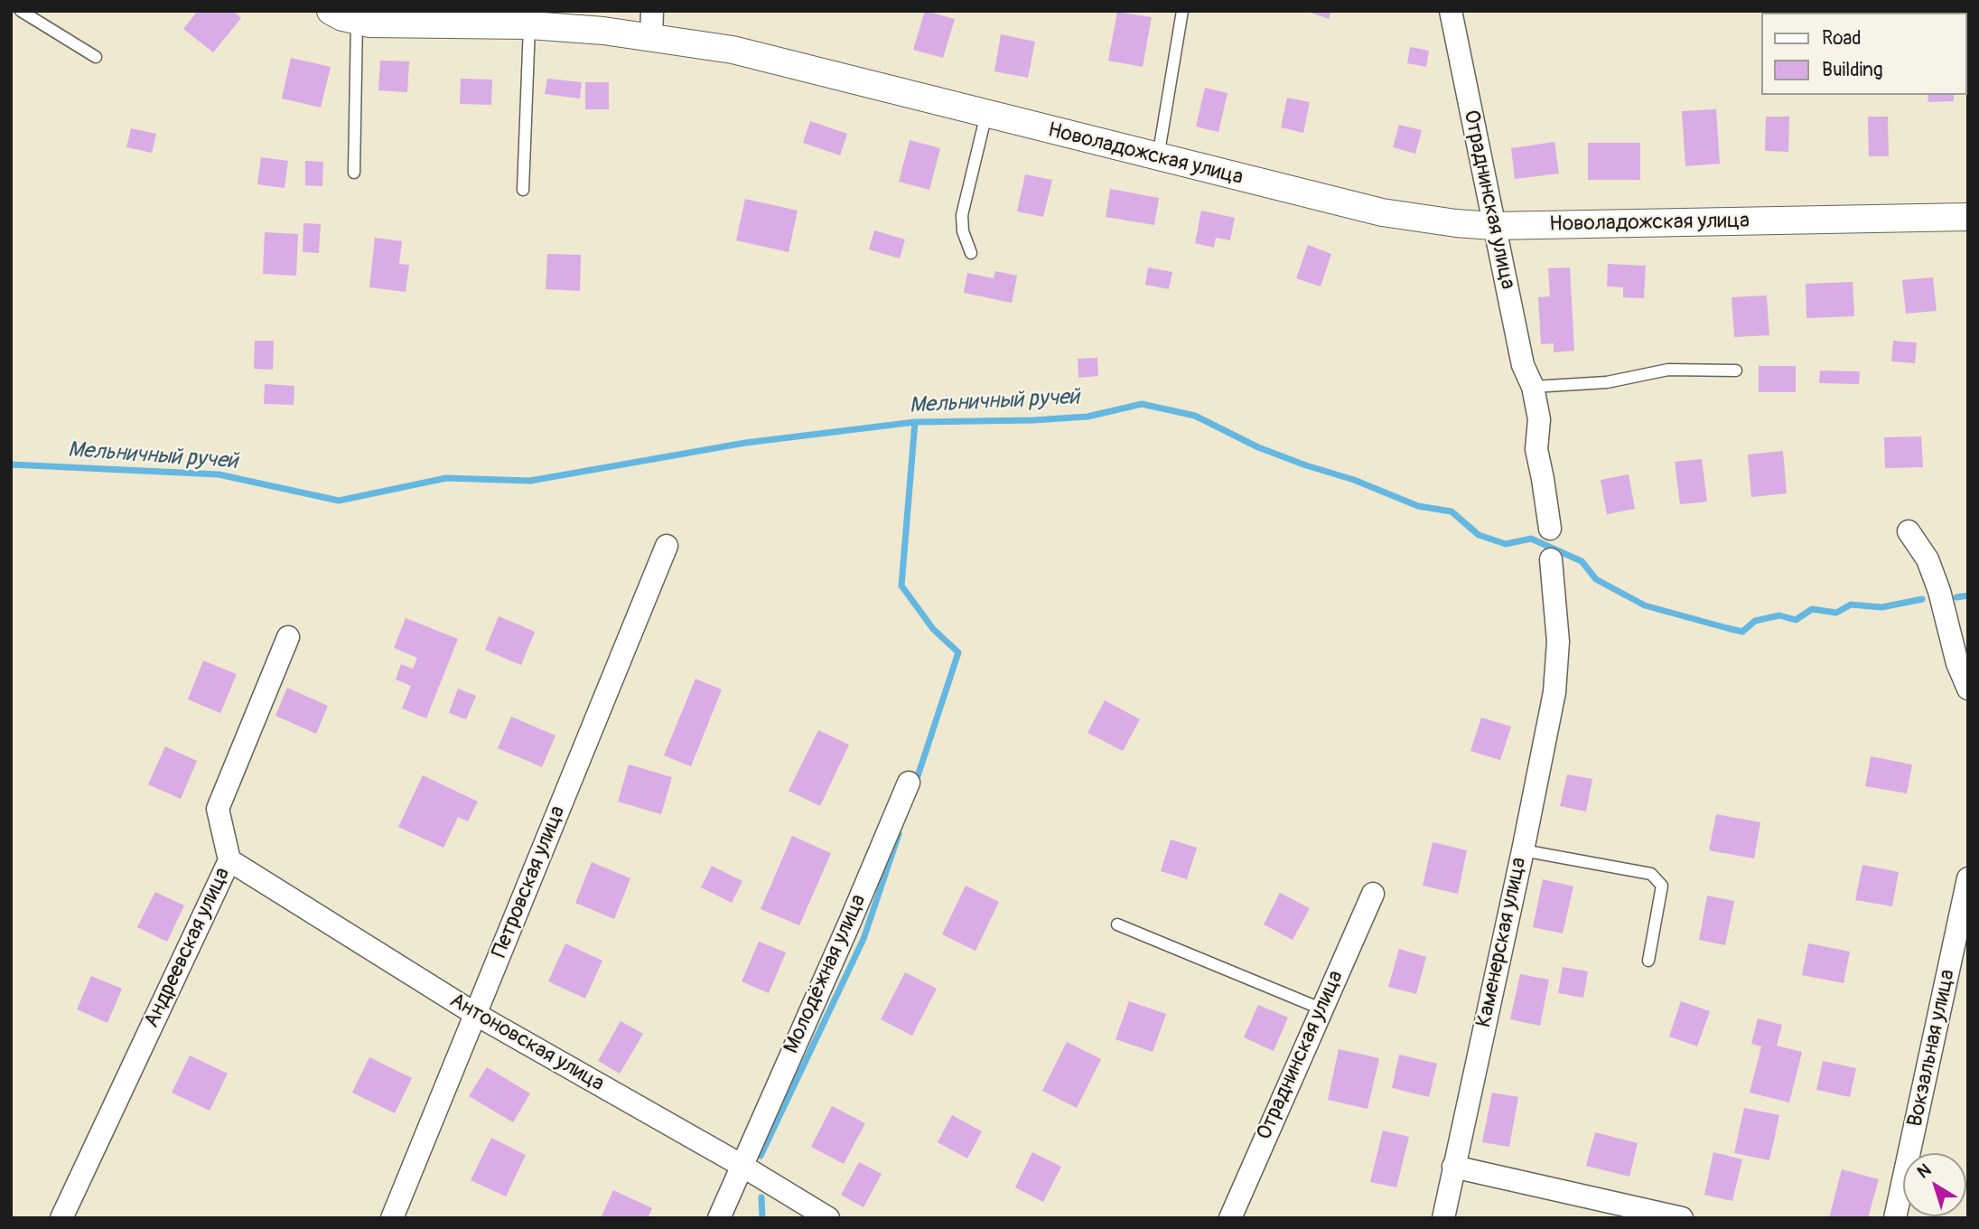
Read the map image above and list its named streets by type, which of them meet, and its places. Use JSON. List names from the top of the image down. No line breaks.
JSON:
{"streets":{"street":["Новоладожская улица","Отраднинская улица","Петровская улица","Каменерская улица","Андреевская улица","Молодёжная улица","Антоновская улица","Вокзальная улица"]},"crossings":[["Новоладожская улица","Отраднинская улица"],["Петровская улица","Антоновская улица"],["Андреевская улица","Антоновская улица"],["Молодёжная улица","Антоновская улица"]],"water":["Мельничный ручей"],"legend":["Road","Building"],"north":"top left"}
